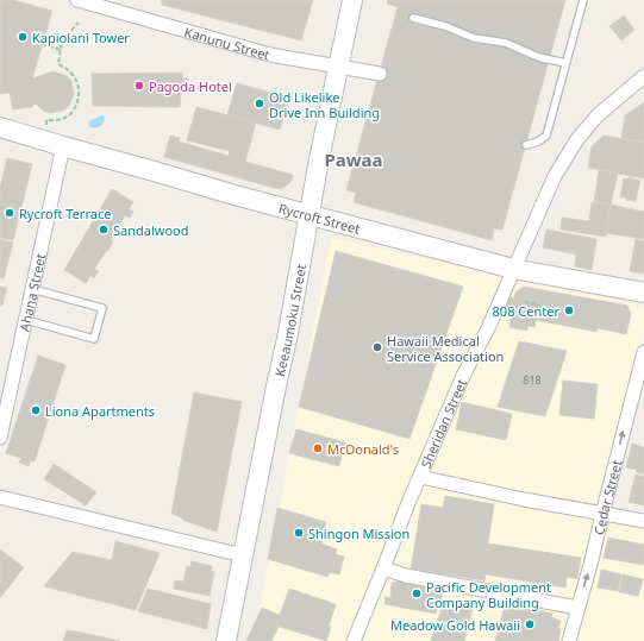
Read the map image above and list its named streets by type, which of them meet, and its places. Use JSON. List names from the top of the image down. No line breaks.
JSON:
{"streets":{"street":["Kanunu Street","Rycroft Street","Ahana Street","Keeaumoku Street","Sheridan Street","Cedar Street"]},"crossings":[["Kanunu Street","Keeaumoku Street"],["Rycroft Street","Ahana Street"],["Rycroft Street","Keeaumoku Street"],["Rycroft Street","Sheridan Street"]],"one_way":["Cedar Street"],"districts":["Pawaa"],"places":["Kapiolani Tower","Pagoda Hotel","Old Likelike Drive Inn Building","Rycroft Terrace","Sandalwood","808 Center","Hawaii Medical Service Association","Liona Apartments","McDonald's","Shingon Mission","Pacific Development Company Building","Meadow Gold Hawaii"],"house_numbers":["818"]}
